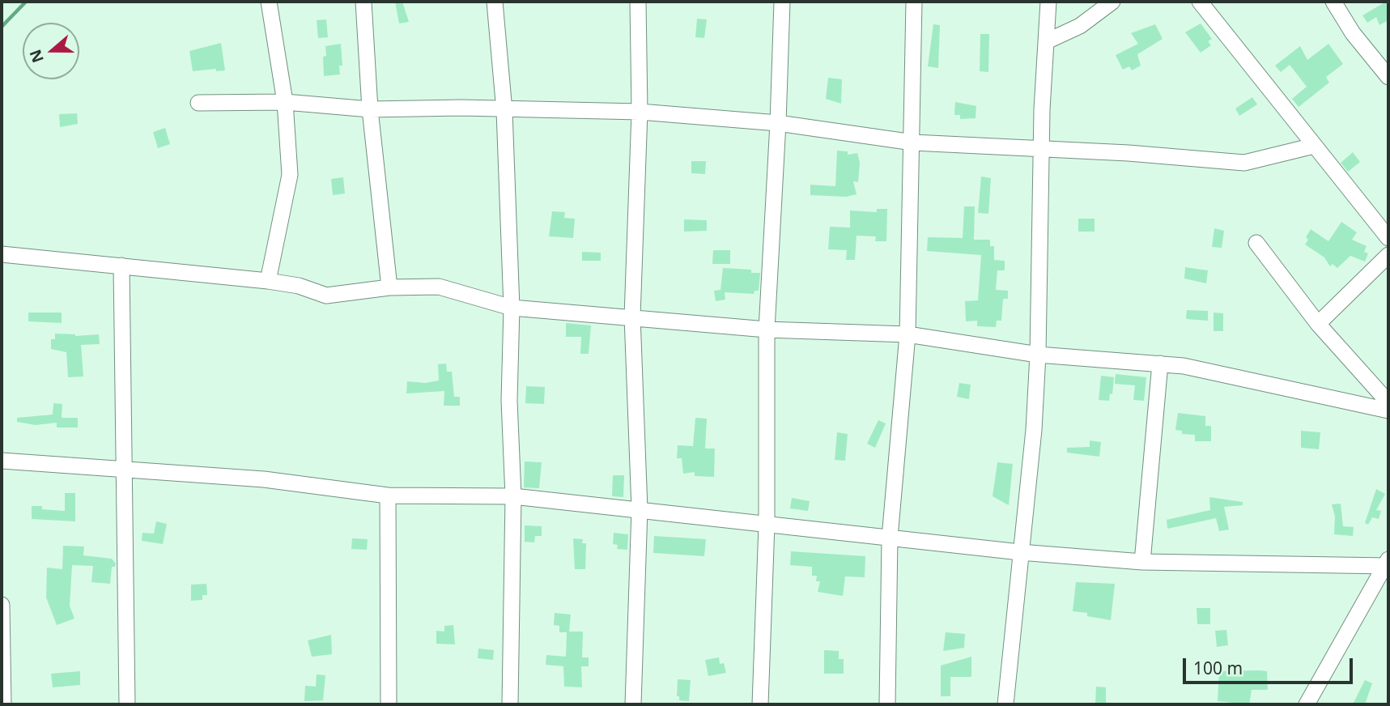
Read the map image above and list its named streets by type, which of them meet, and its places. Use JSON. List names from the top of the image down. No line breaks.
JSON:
{"scale_bar":"100 m","north":"left"}
